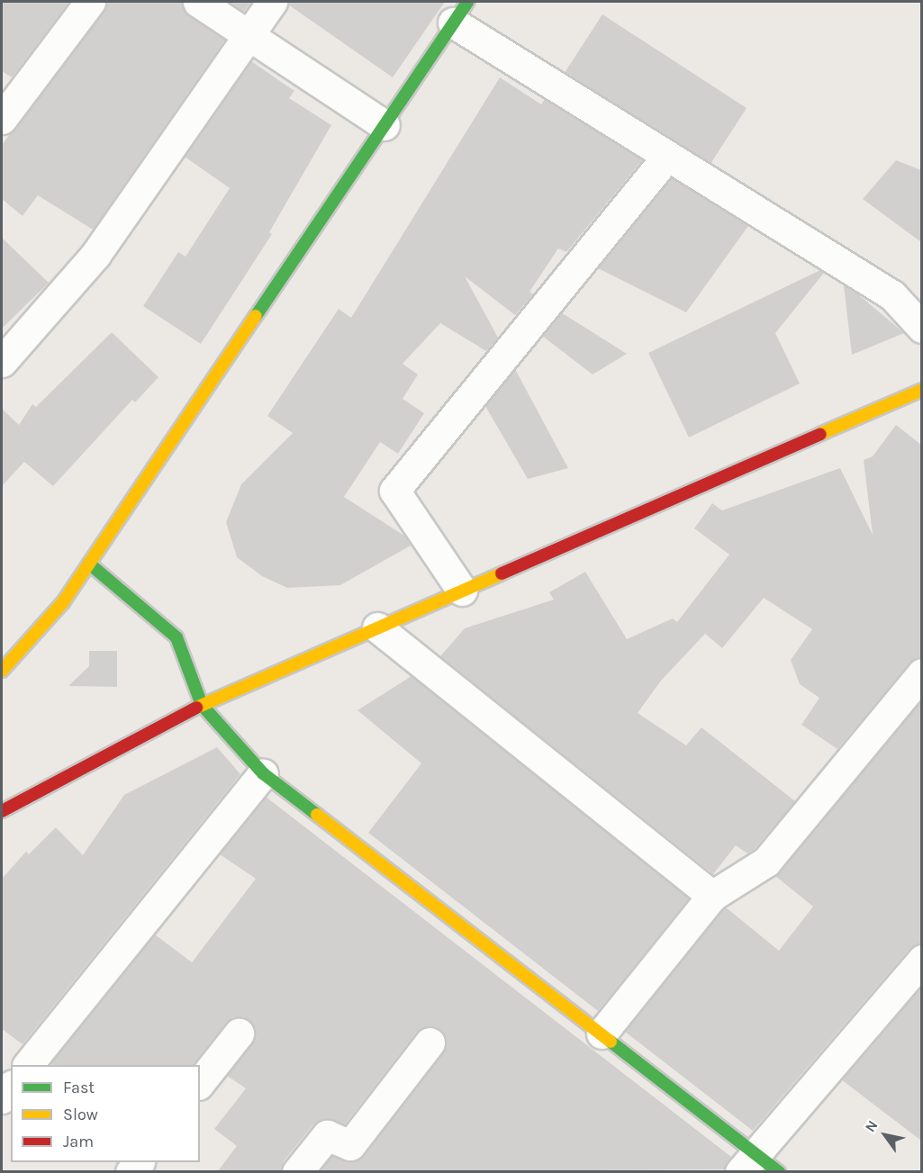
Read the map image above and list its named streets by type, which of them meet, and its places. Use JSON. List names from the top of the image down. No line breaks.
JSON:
{"legend":["Fast","Slow","Jam"],"north":"top left"}
